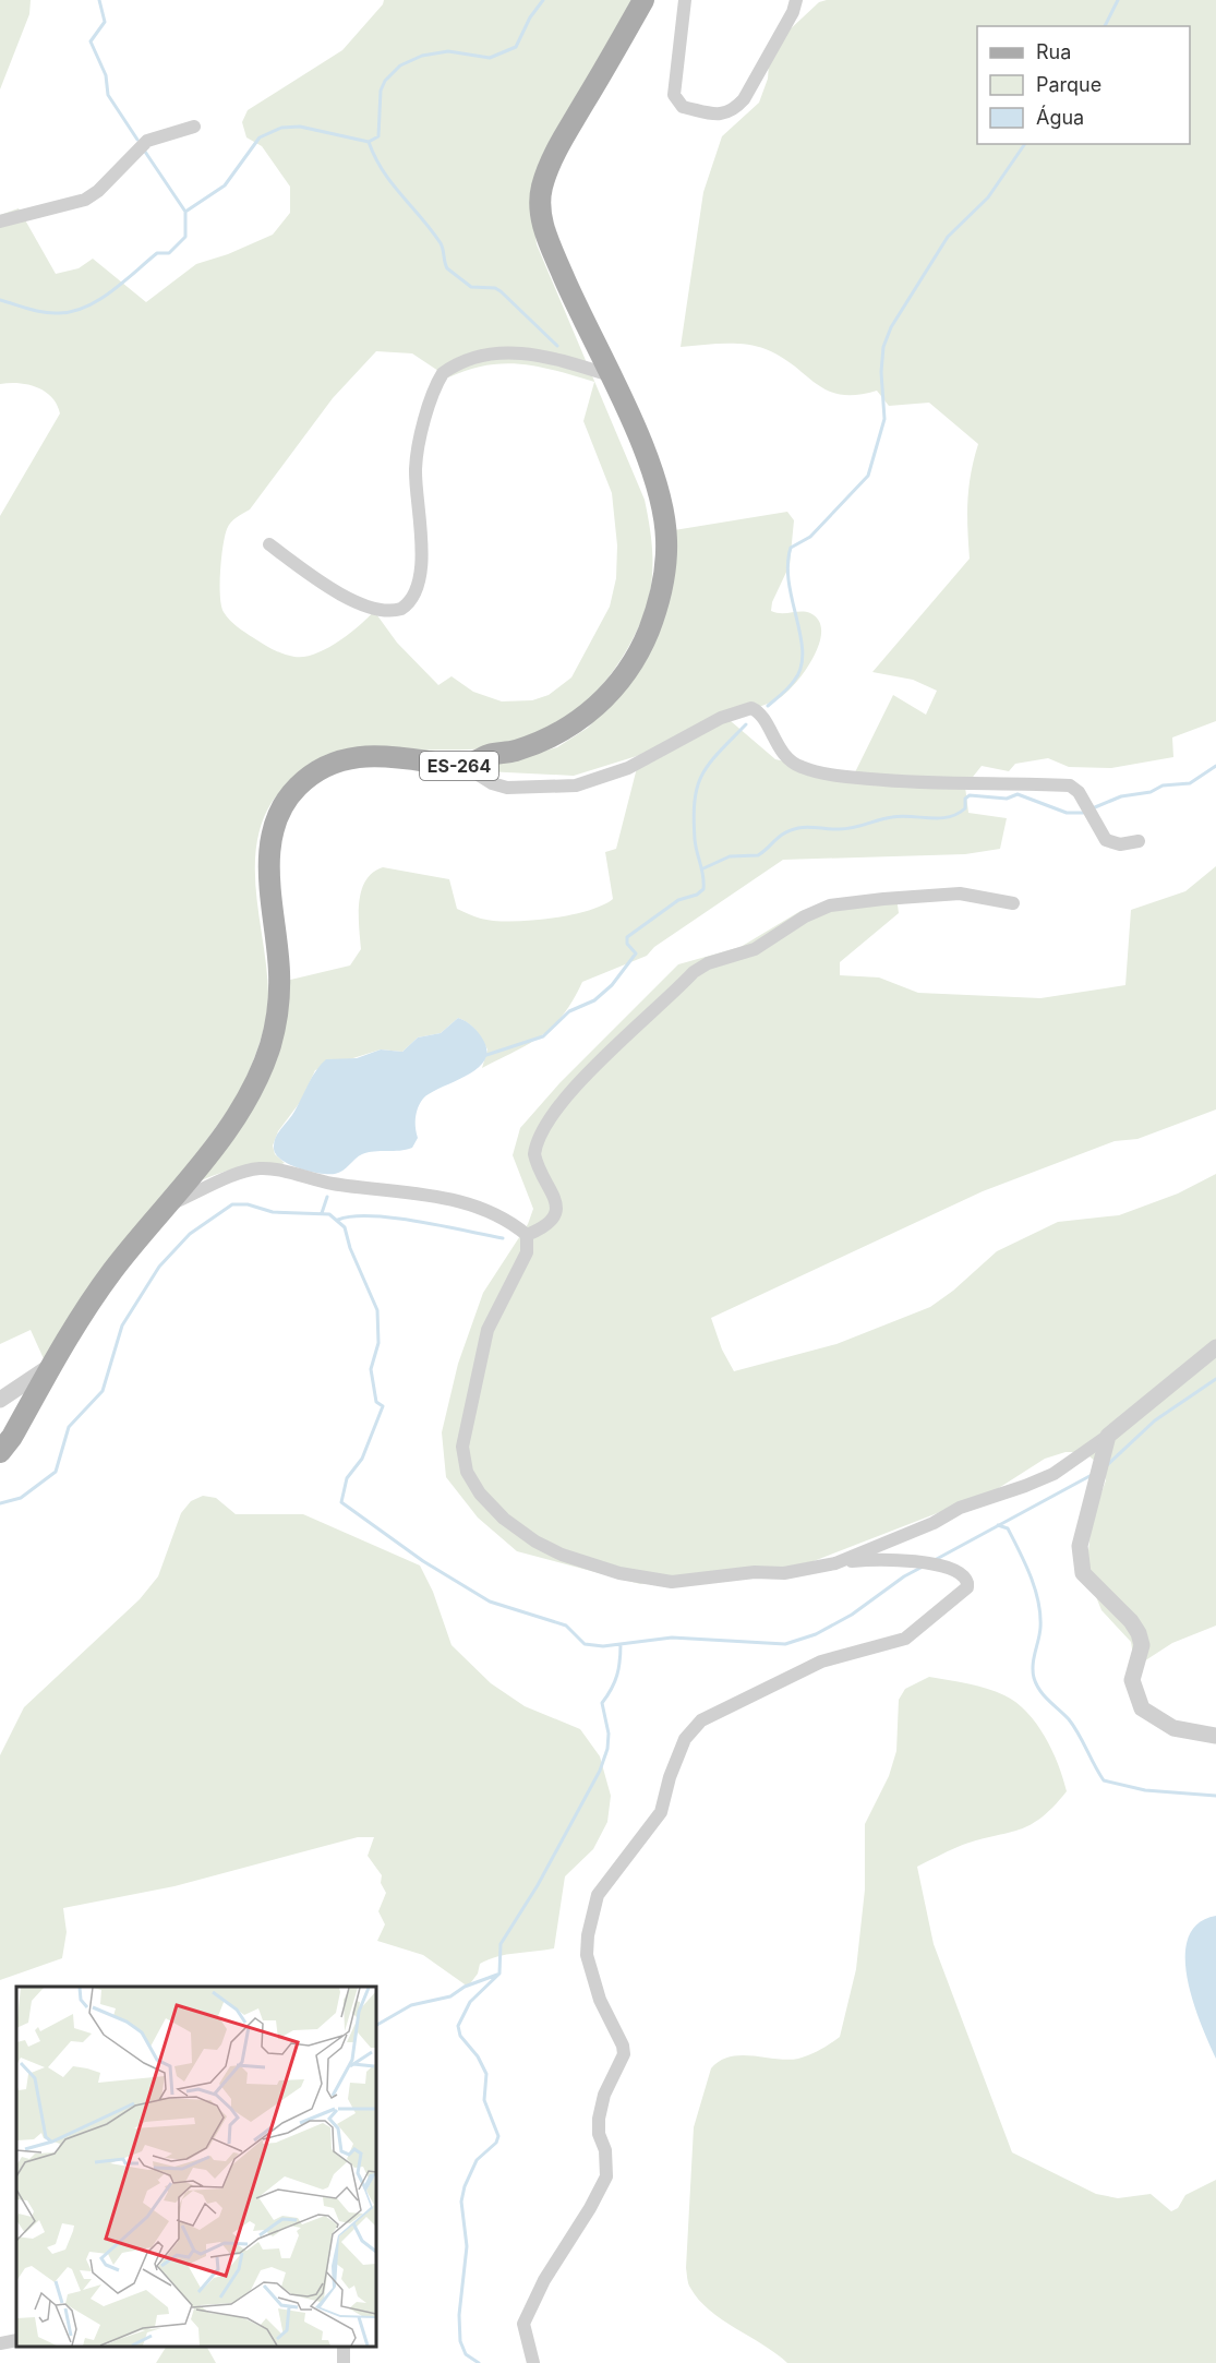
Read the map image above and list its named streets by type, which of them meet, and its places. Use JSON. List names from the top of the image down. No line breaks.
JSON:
{"streets":{"main road":["ES-264"]},"legend":["Rua","Parque","Água"]}
